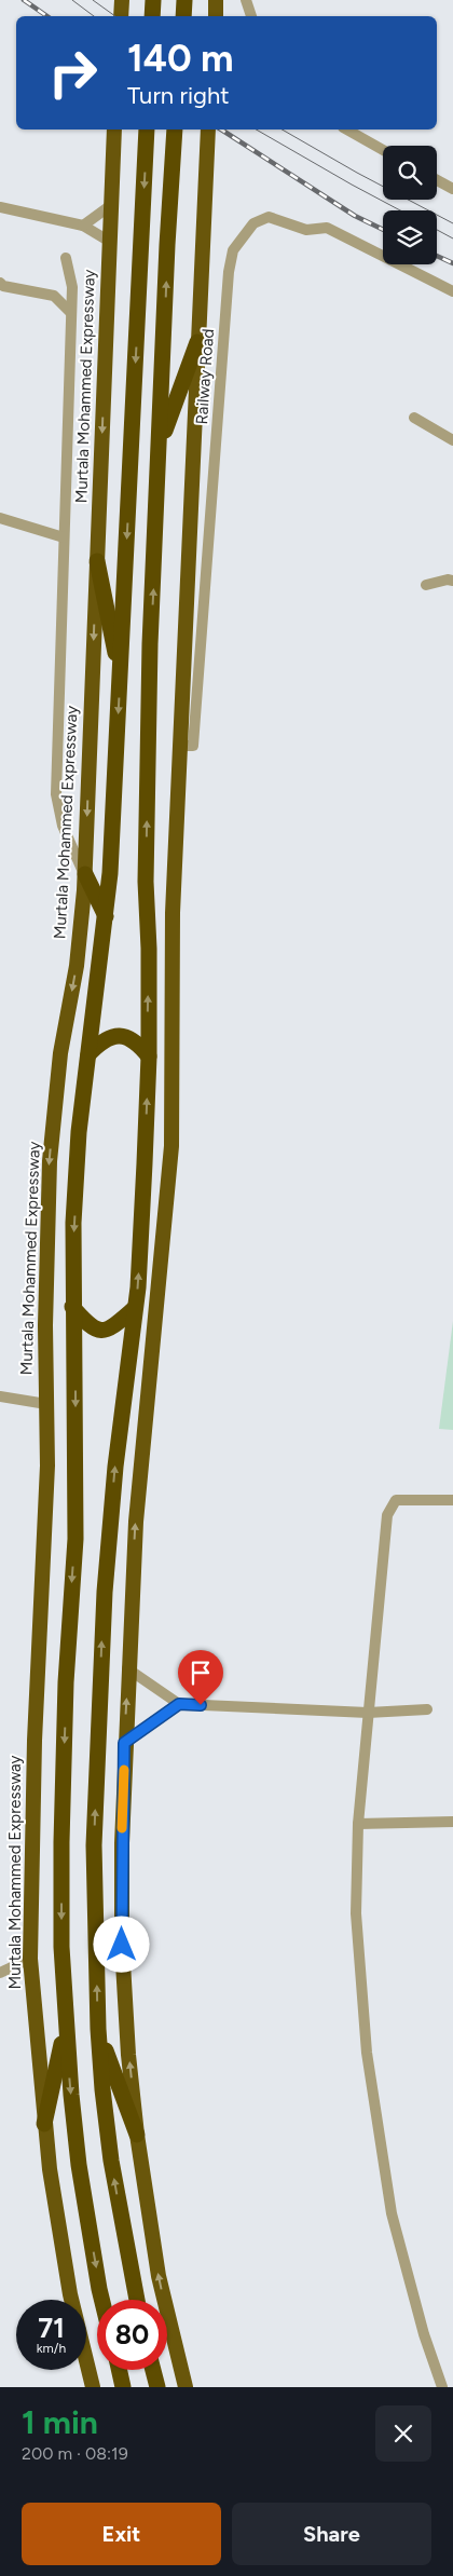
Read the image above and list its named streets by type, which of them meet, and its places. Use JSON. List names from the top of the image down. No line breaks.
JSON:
{"streets":{"highway":["Murtala Mohammed Expressway"],"street":["Railway Road"]},"page":{"turn":["140 m","Turn right"],"speed":"71 km/h","limit":"80","heading":["1 min","200 m · 08:19"],"buttons":["Exit","Share"]}}
